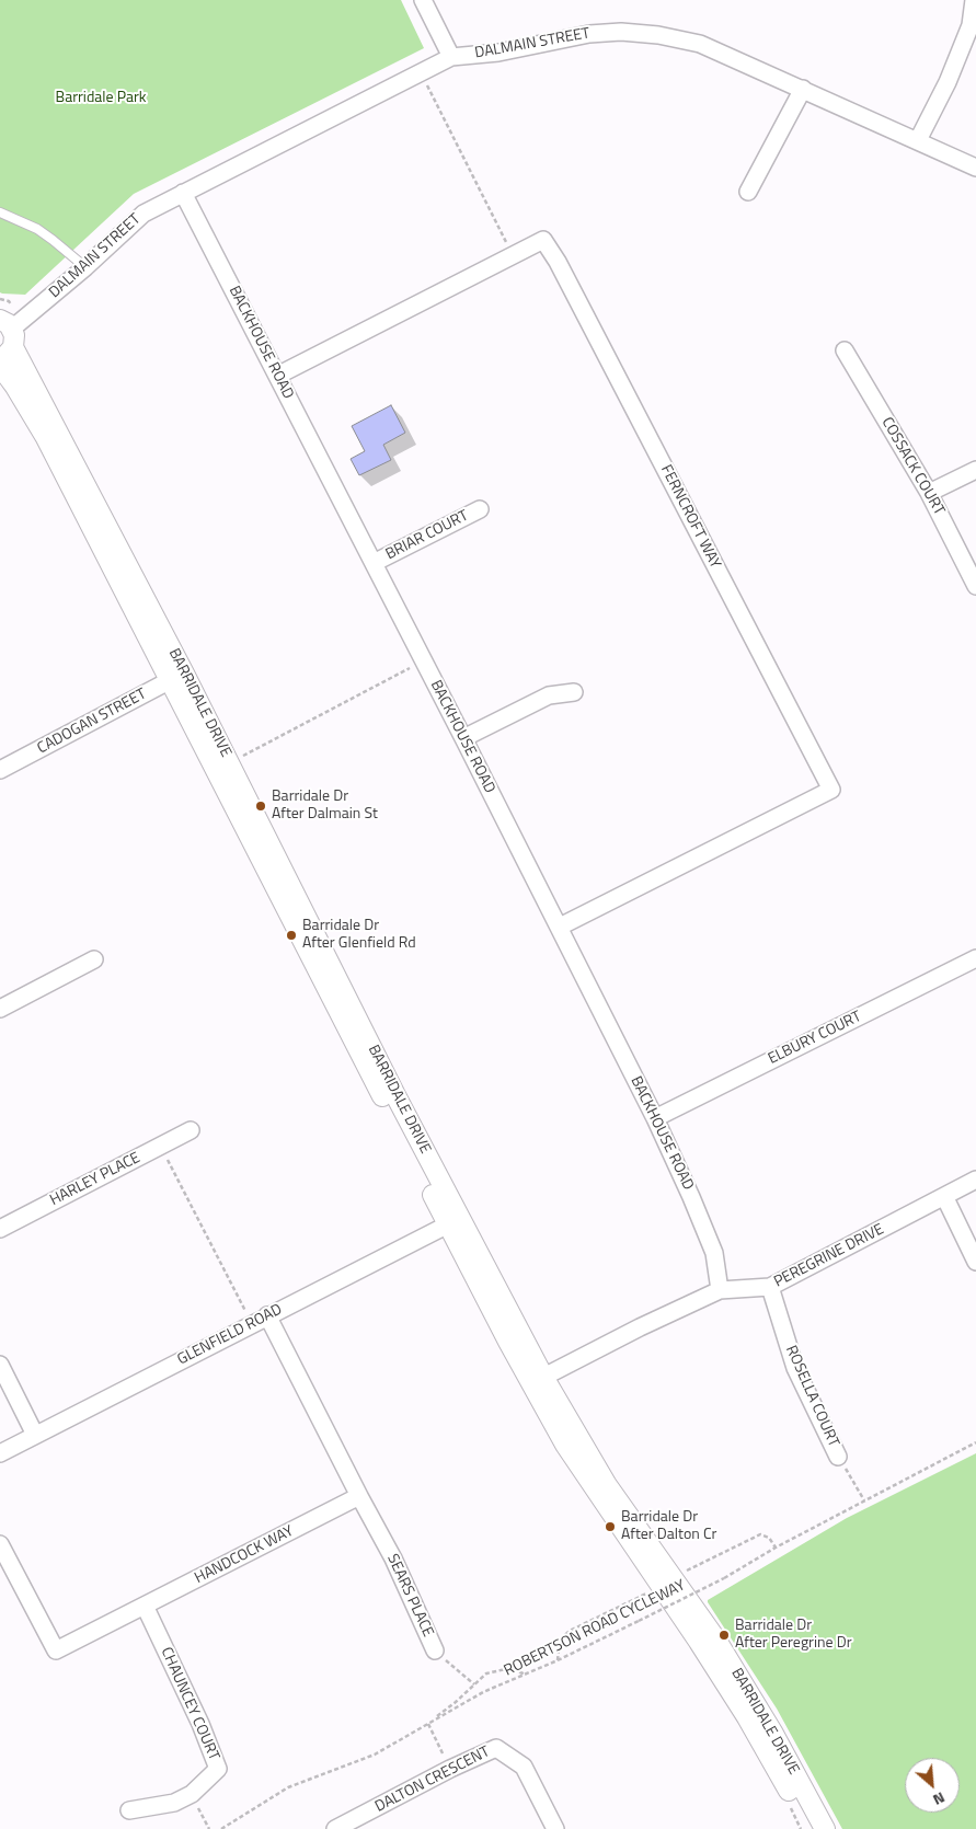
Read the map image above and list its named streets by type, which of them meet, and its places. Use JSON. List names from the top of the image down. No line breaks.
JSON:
{"streets":{"street":["DALMAIN STREET","BACKHOUSE ROAD","COSSACK COURT","FERNCROFT WAY","BRIAR COURT","BARRIDALE DRIVE","CADOGAN STREET","ELBURY COURT","HARLEY PLACE","PEREGRINE DRIVE","GLENFIELD ROAD","ROSELLA COURT","HANDCOCK WAY","SEARS PLACE","CHAUNCEY COURT","DALTON CRESCENT"],"path":["ROBERTSON ROAD CYCLEWAY"]},"crossings":[["DALMAIN STREET","BACKHOUSE ROAD"],["DALMAIN STREET","BARRIDALE DRIVE"],["BACKHOUSE ROAD","FERNCROFT WAY"],["BACKHOUSE ROAD","BRIAR COURT"],["BACKHOUSE ROAD","ELBURY COURT"],["BACKHOUSE ROAD","PEREGRINE DRIVE"],["BARRIDALE DRIVE","CADOGAN STREET"],["BARRIDALE DRIVE","PEREGRINE DRIVE"],["BARRIDALE DRIVE","GLENFIELD ROAD"],["PEREGRINE DRIVE","ROSELLA COURT"],["ROSELLA COURT","ROBERTSON ROAD CYCLEWAY"],["HANDCOCK WAY","SEARS PLACE"],["HANDCOCK WAY","CHAUNCEY COURT"]],"parks":["Barridale Park"],"places":["Barridale Dr After Dalmain St","Barridale Dr After Glenfield Rd","Barridale Dr After Dalton Cr","Barridale Dr After Peregrine Dr"],"north":"bottom right"}
